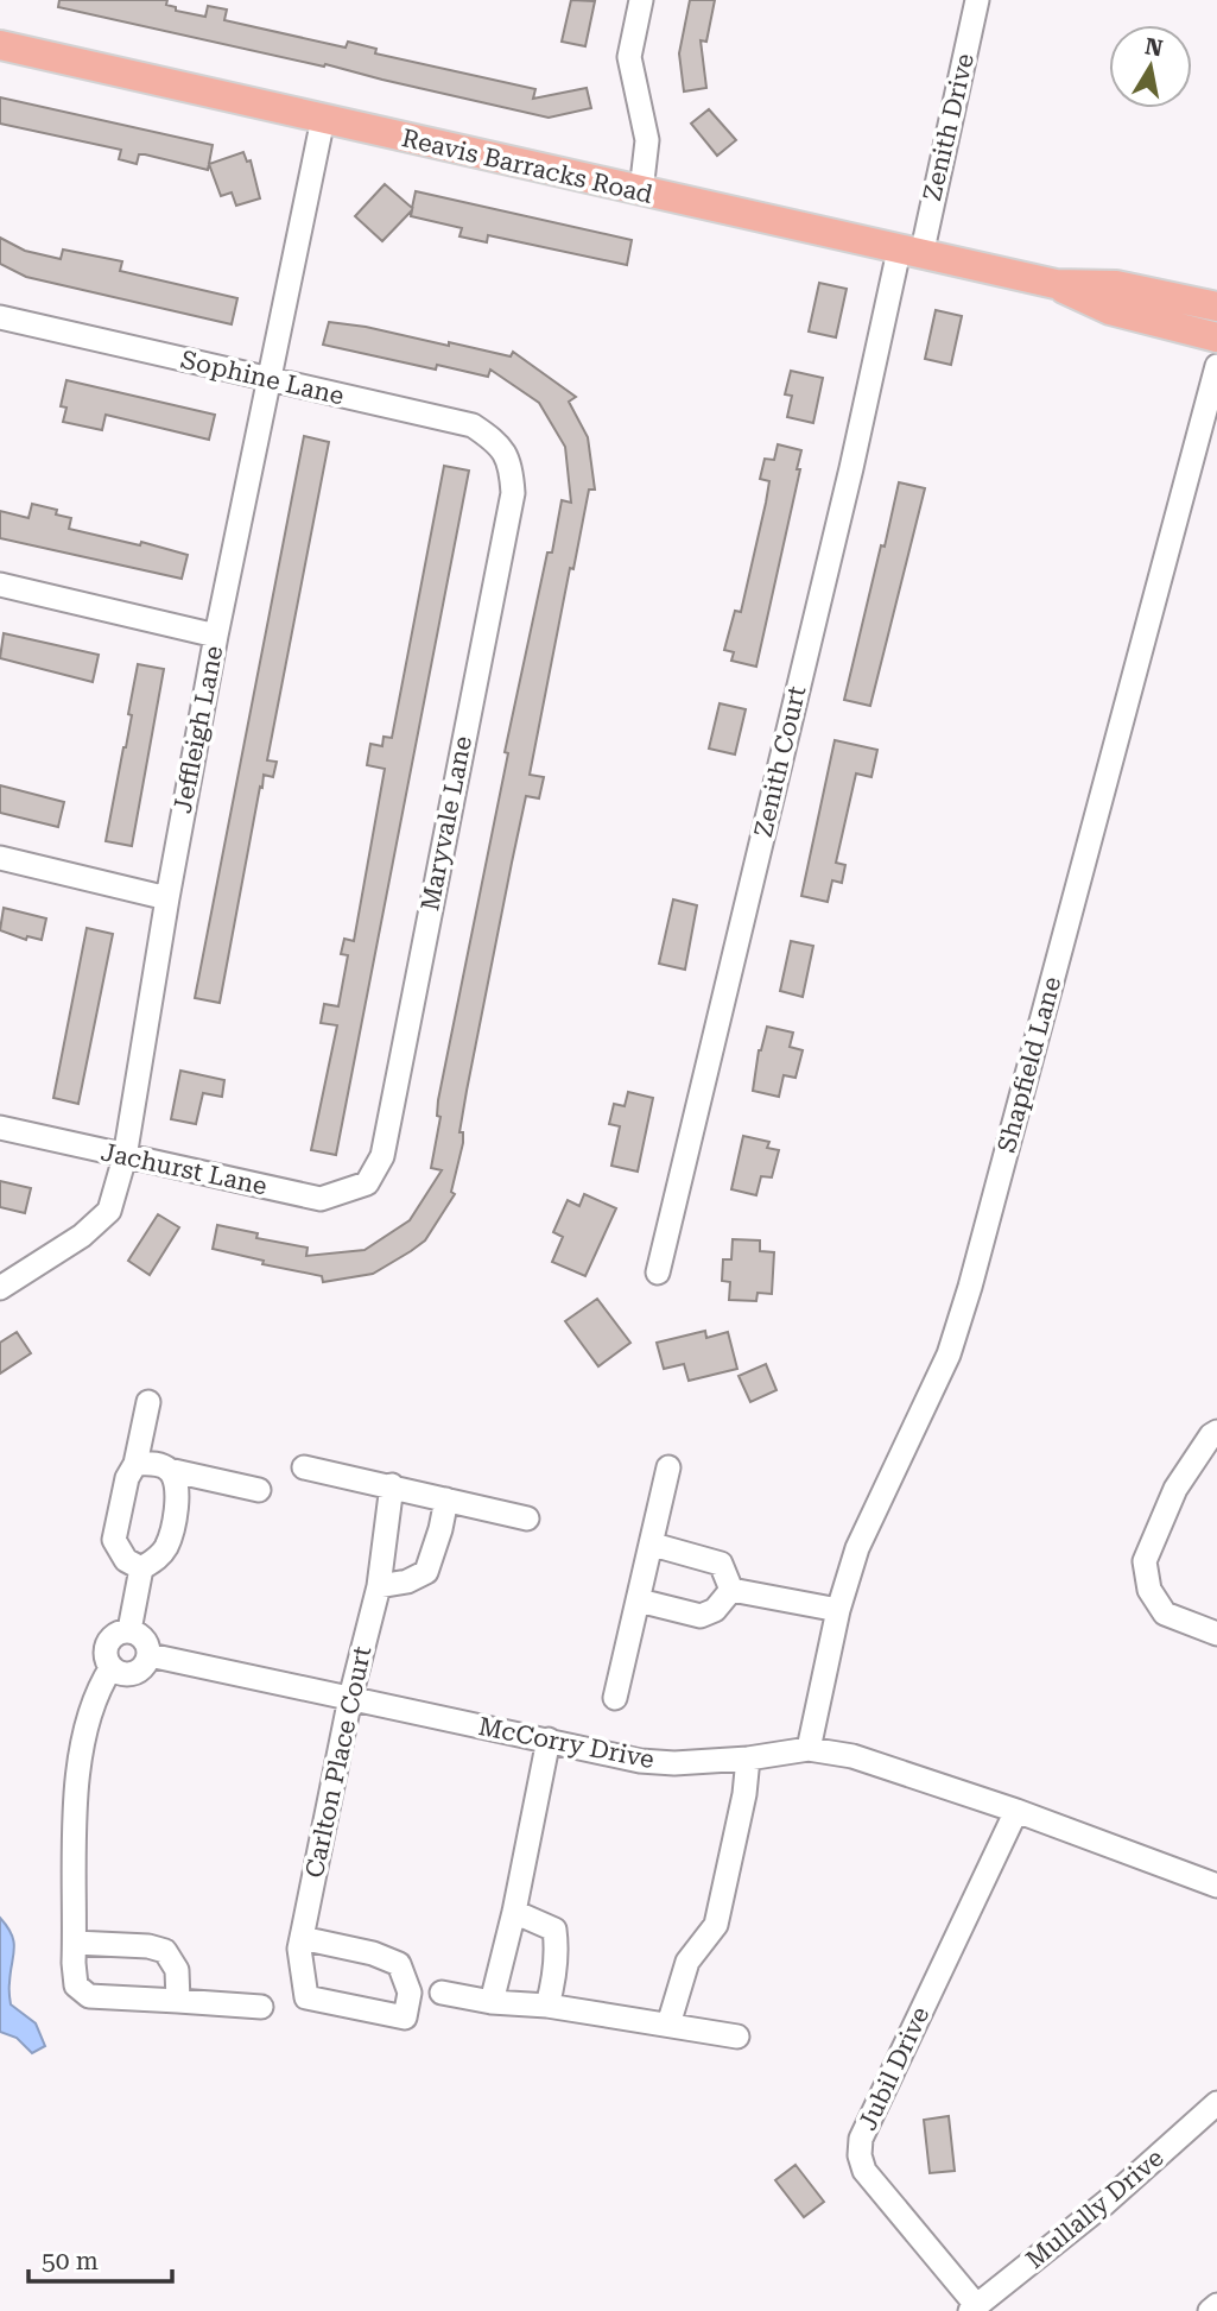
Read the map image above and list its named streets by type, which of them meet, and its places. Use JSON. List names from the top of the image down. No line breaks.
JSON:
{"streets":{"main road":["Reavis Barracks Road"],"street":["Zenith Drive","Sophine Lane","Jeffleigh Lane","Zenith Court","Maryvale Lane","Shapfield Lane","Jachurst Lane","McCorry Drive","Carlton Place Court","Jubil Drive","Mullally Drive"]},"crossings":[["Zenith Drive","Reavis Barracks Road"],["Zenith Drive","Zenith Court"],["Reavis Barracks Road","Jeffleigh Lane"],["Reavis Barracks Road","Zenith Court"],["Sophine Lane","Jeffleigh Lane"],["Sophine Lane","Maryvale Lane"],["Jeffleigh Lane","Jachurst Lane"],["Maryvale Lane","Jachurst Lane"],["Shapfield Lane","McCorry Drive"],["McCorry Drive","Carlton Place Court"],["McCorry Drive","Jubil Drive"],["Jubil Drive","Mullally Drive"]],"scale_bar":"50 m","north":"top"}
